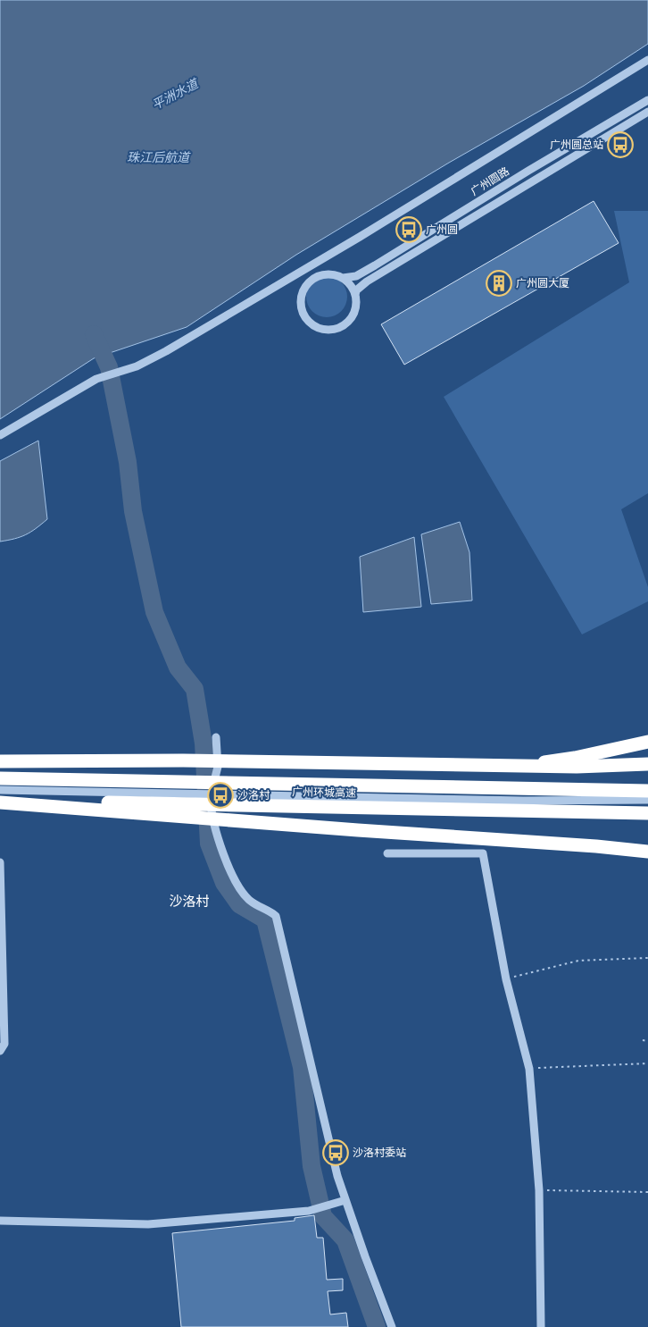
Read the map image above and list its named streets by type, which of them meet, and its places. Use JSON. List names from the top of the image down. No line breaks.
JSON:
{"streets":{"highway":["广州环城高速"],"street":["广州圆路"]},"districts":["沙洛村"],"water":["平洲水道","珠江后航道"],"places":{"bus stop":["广州圆总站","广州圆","沙洛村","沙洛村委站"],"building":["广州圆大厦"]}}
